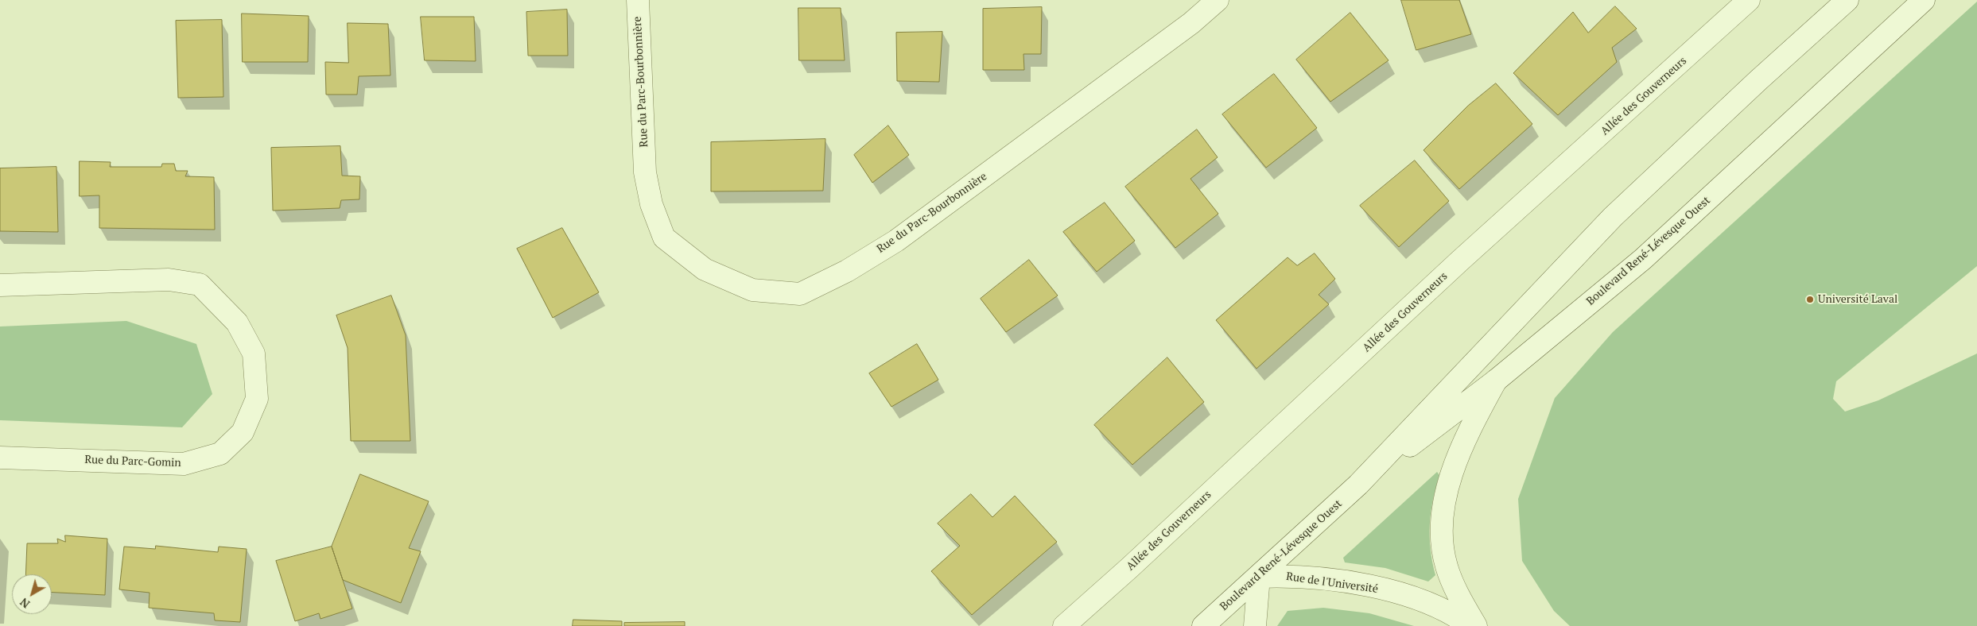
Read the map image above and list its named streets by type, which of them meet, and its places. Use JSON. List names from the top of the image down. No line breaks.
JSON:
{"streets":{"street":["Rue du Parc-Bourbonnière","Allée des Gouverneurs","Boulevard René-Lévesque Ouest","Rue du Parc-Gomin","Rue de l'Université"]},"crossings":[["Boulevard René-Lévesque Ouest","Rue de l'Université"]],"places":["Université Laval"],"north":"bottom left"}
